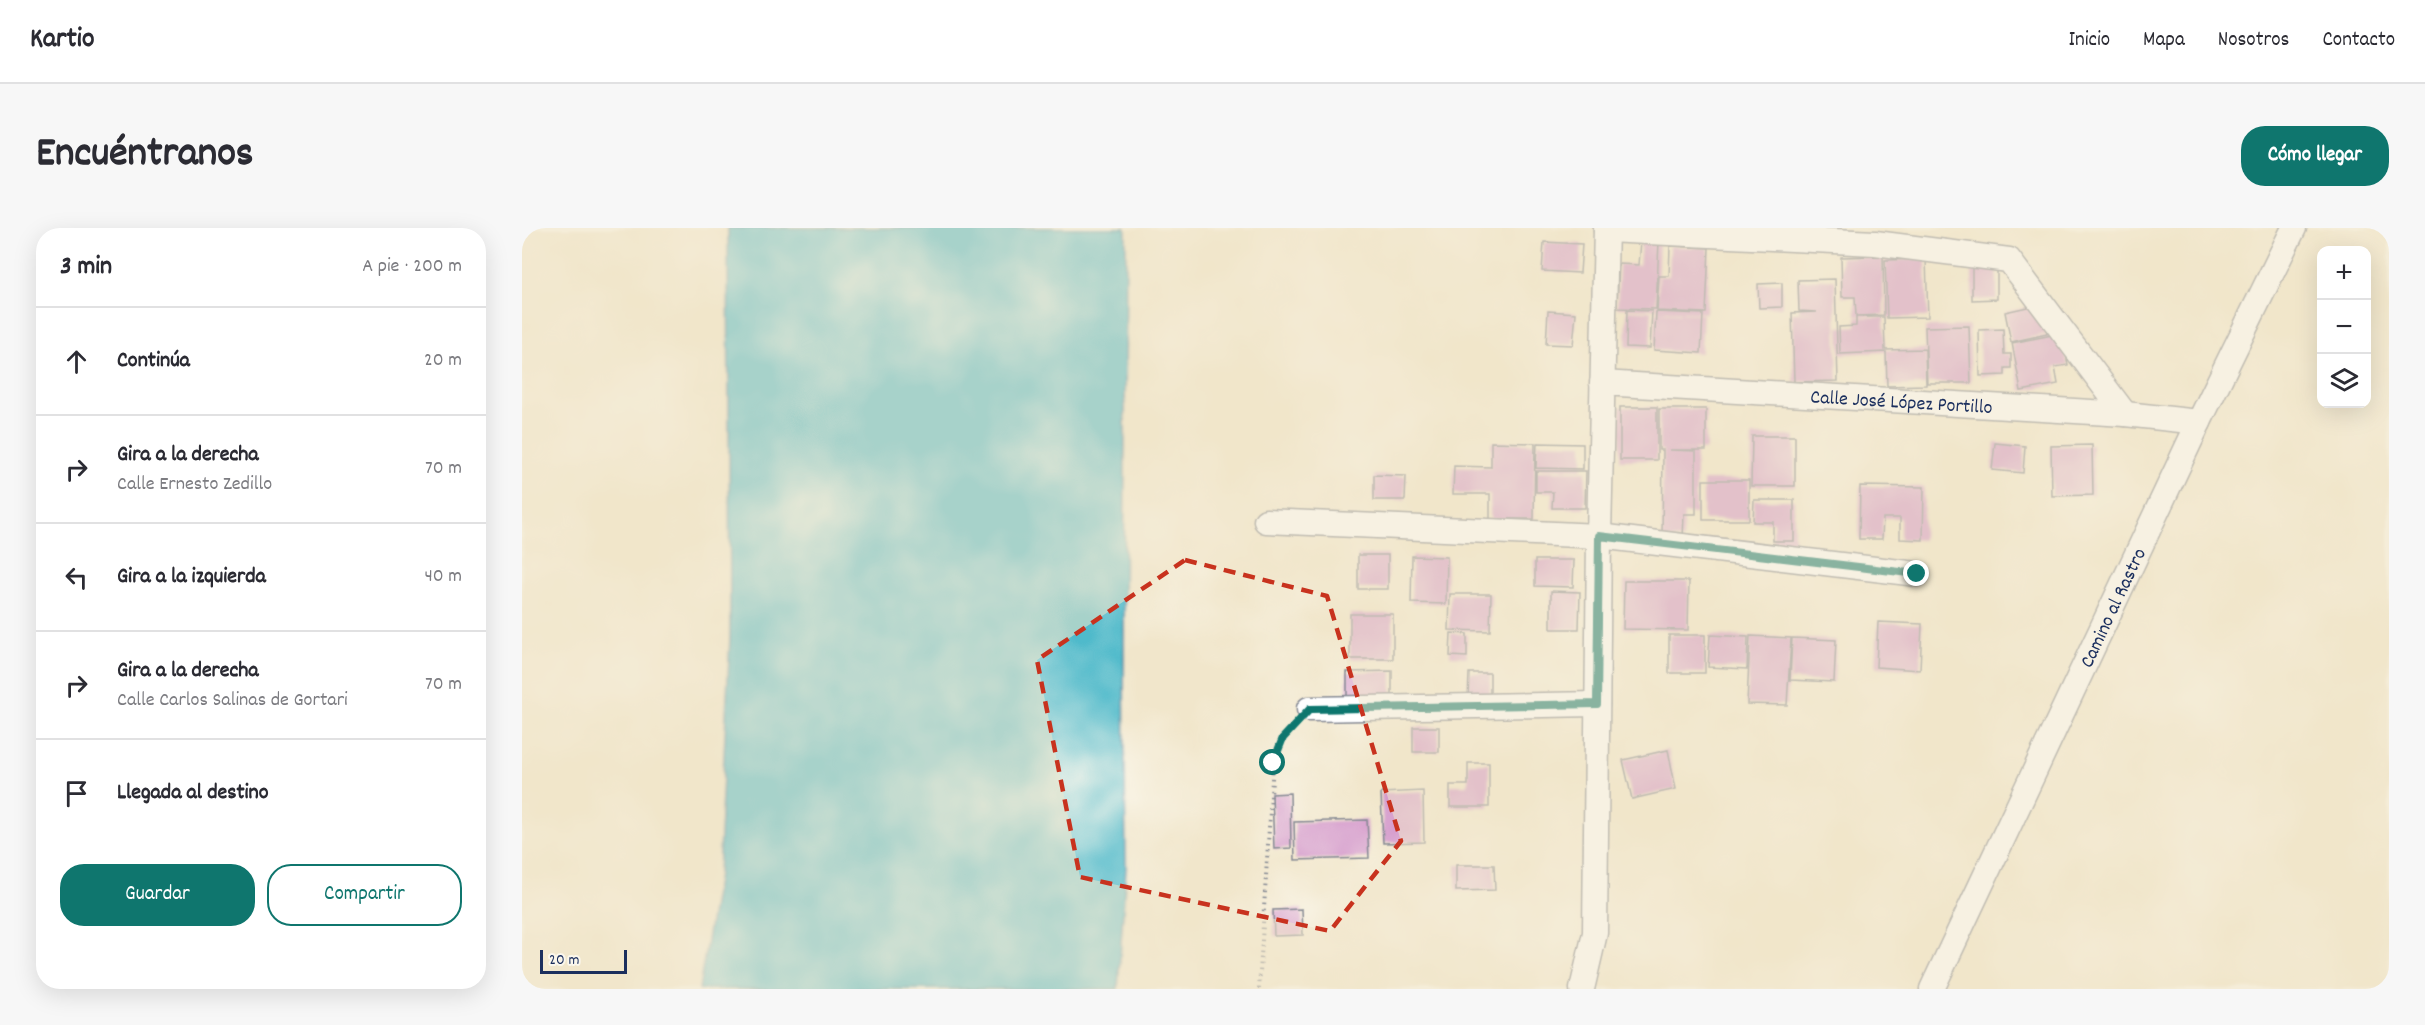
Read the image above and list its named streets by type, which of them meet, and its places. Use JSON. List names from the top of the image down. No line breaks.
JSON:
{"streets":{"street":["Calle José López Portillo","Camino al Rastro"]},"crossings":[["Calle José López Portillo","Camino al Rastro"]],"scale_bar":"20 m","page":{"header":"Kartio","nav":["Inicio","Mapa","Nosotros","Contacto"],"title":"Encuéntranos","buttons":["Cómo llegar",["Guardar","Compartir"]],"heading":["3 min","A pie · 200 m"],"map_buttons":["+","−"],"list":[["Continúa","20 m"],["Gira a la derecha","Calle Ernesto Zedillo","70 m"],["Gira a la izquierda","40 m"],["Gira a la derecha","Calle Carlos Salinas de Gortari","70 m"],"Llegada al destino"],"scale":"20 m"}}
